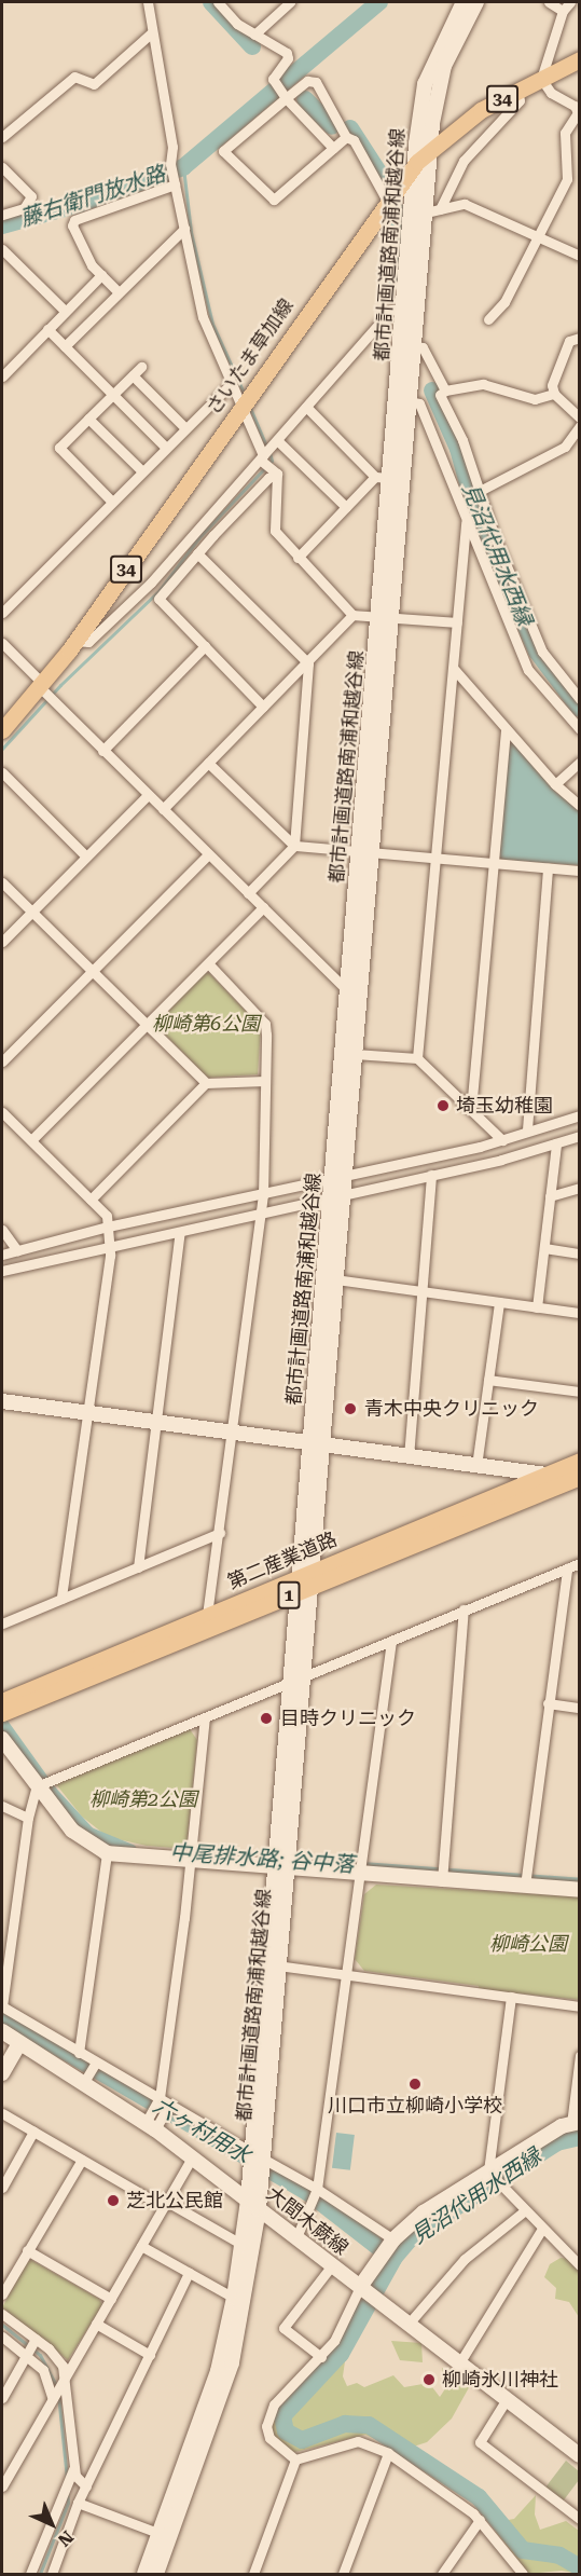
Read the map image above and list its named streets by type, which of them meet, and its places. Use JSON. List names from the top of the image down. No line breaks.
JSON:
{"streets":{"main road":["34","さいたま草加線","第二産業道路","1"],"street":["都市計画道路南浦和越谷線","大間木蕨線"]},"crossings":[["都市計画道路南浦和越谷線","さいたま草加線"],["都市計画道路南浦和越谷線","第二産業道路"],["都市計画道路南浦和越谷線","大間木蕨線"],["第二産業道路","1"]],"water":["藤右衛門放水路","見沼代用水西縁","中尾排水路; 谷中落","六ヶ村用水"],"parks":["柳崎第6公園","柳崎第2公園","柳崎公園"],"places":["埼玉幼稚園","青木中央クリニック","目時クリニック","川口市立柳崎小学校","芝北公民館","柳崎氷川神社"],"north":"bottom right"}
